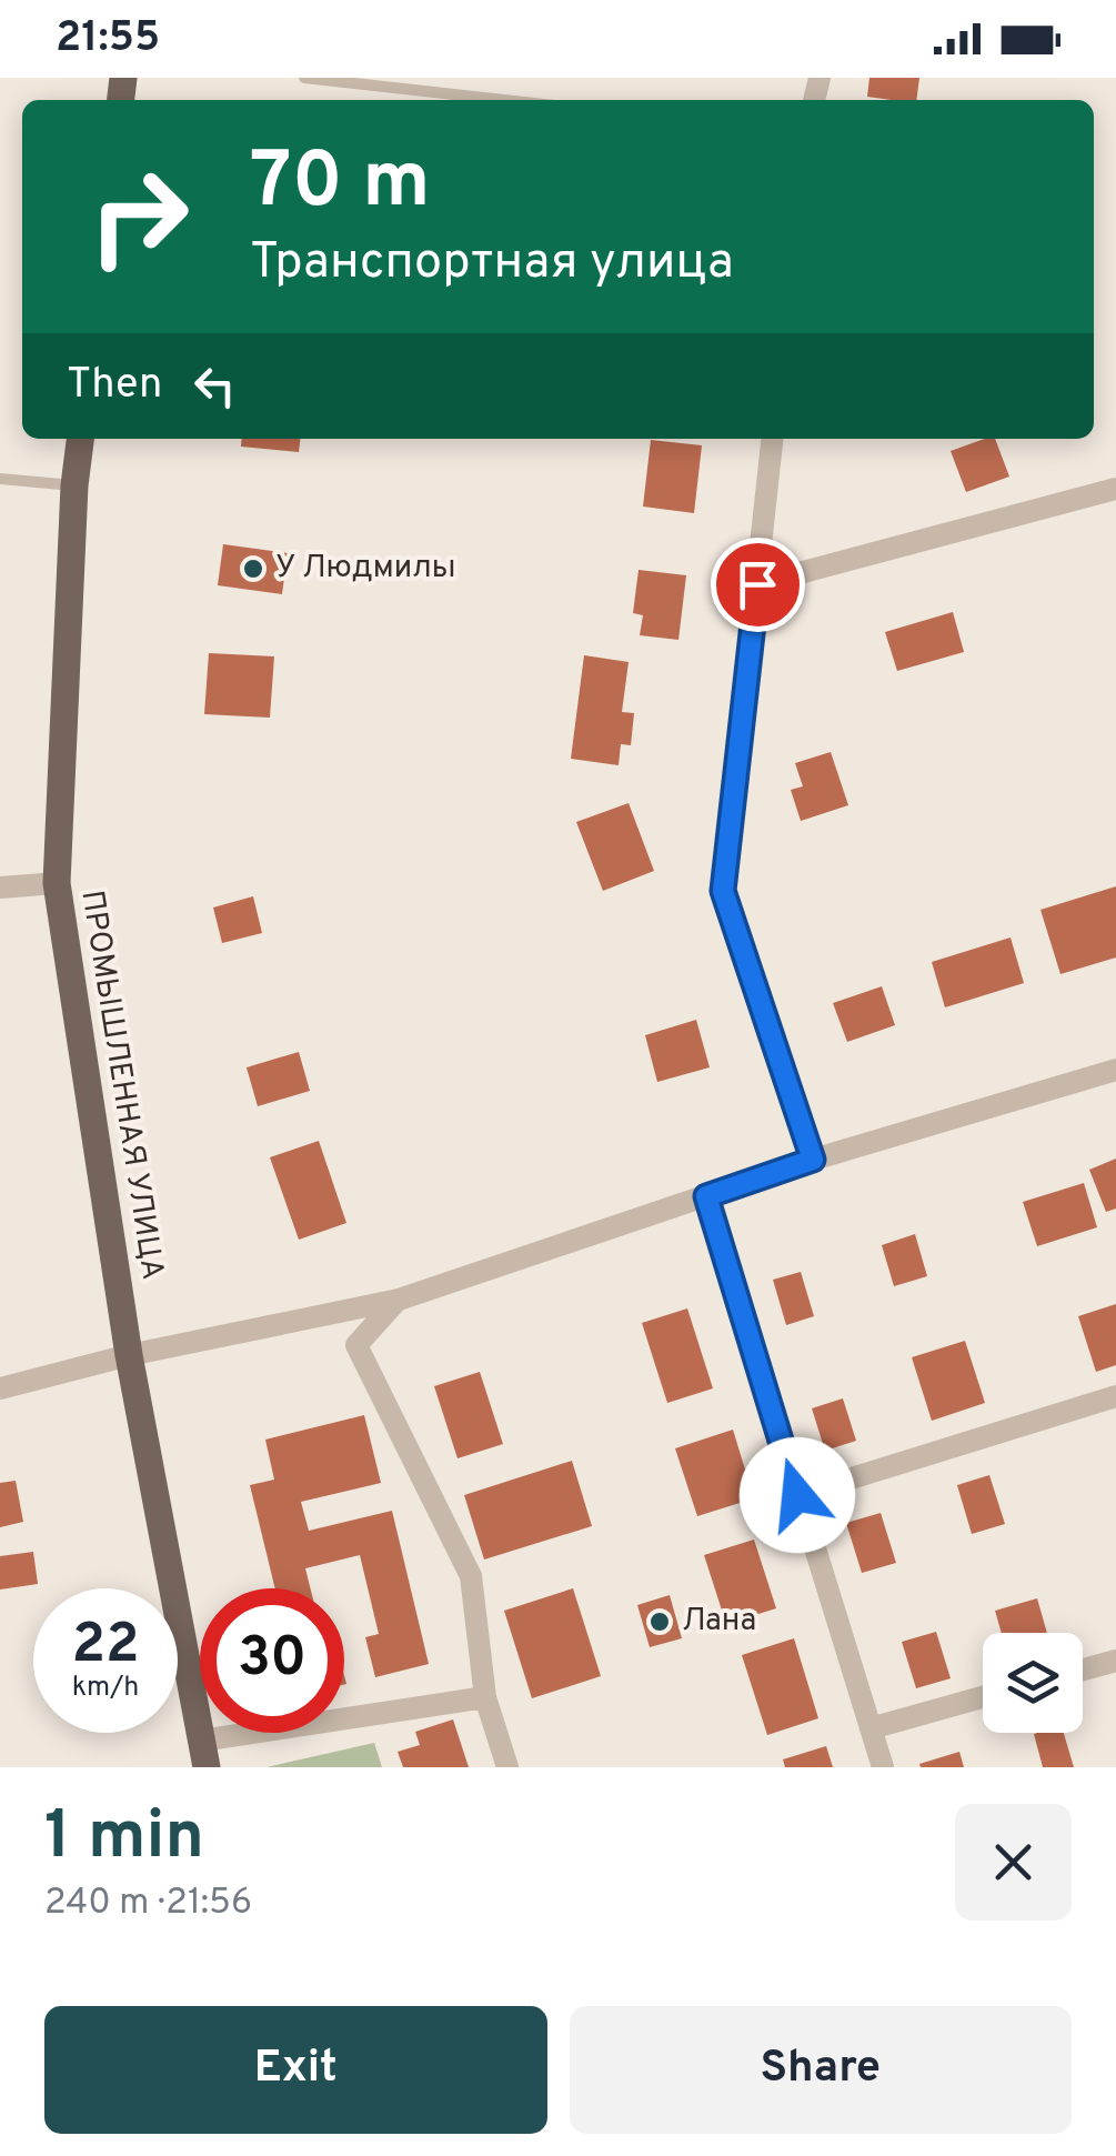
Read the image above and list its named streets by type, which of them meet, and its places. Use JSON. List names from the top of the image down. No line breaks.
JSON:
{"streets":{"main road":["ПРОМЫШЛЕННАЯ УЛИЦА"]},"places":["У Людмилы","Лана"],"page":{"status":"21:55","turn":["70 m","Транспортная улица"],"then":"Then","speed":"22 km/h","limit":"30","heading":["1 min","240 m · 21:56"],"buttons":["Exit","Share"]}}
